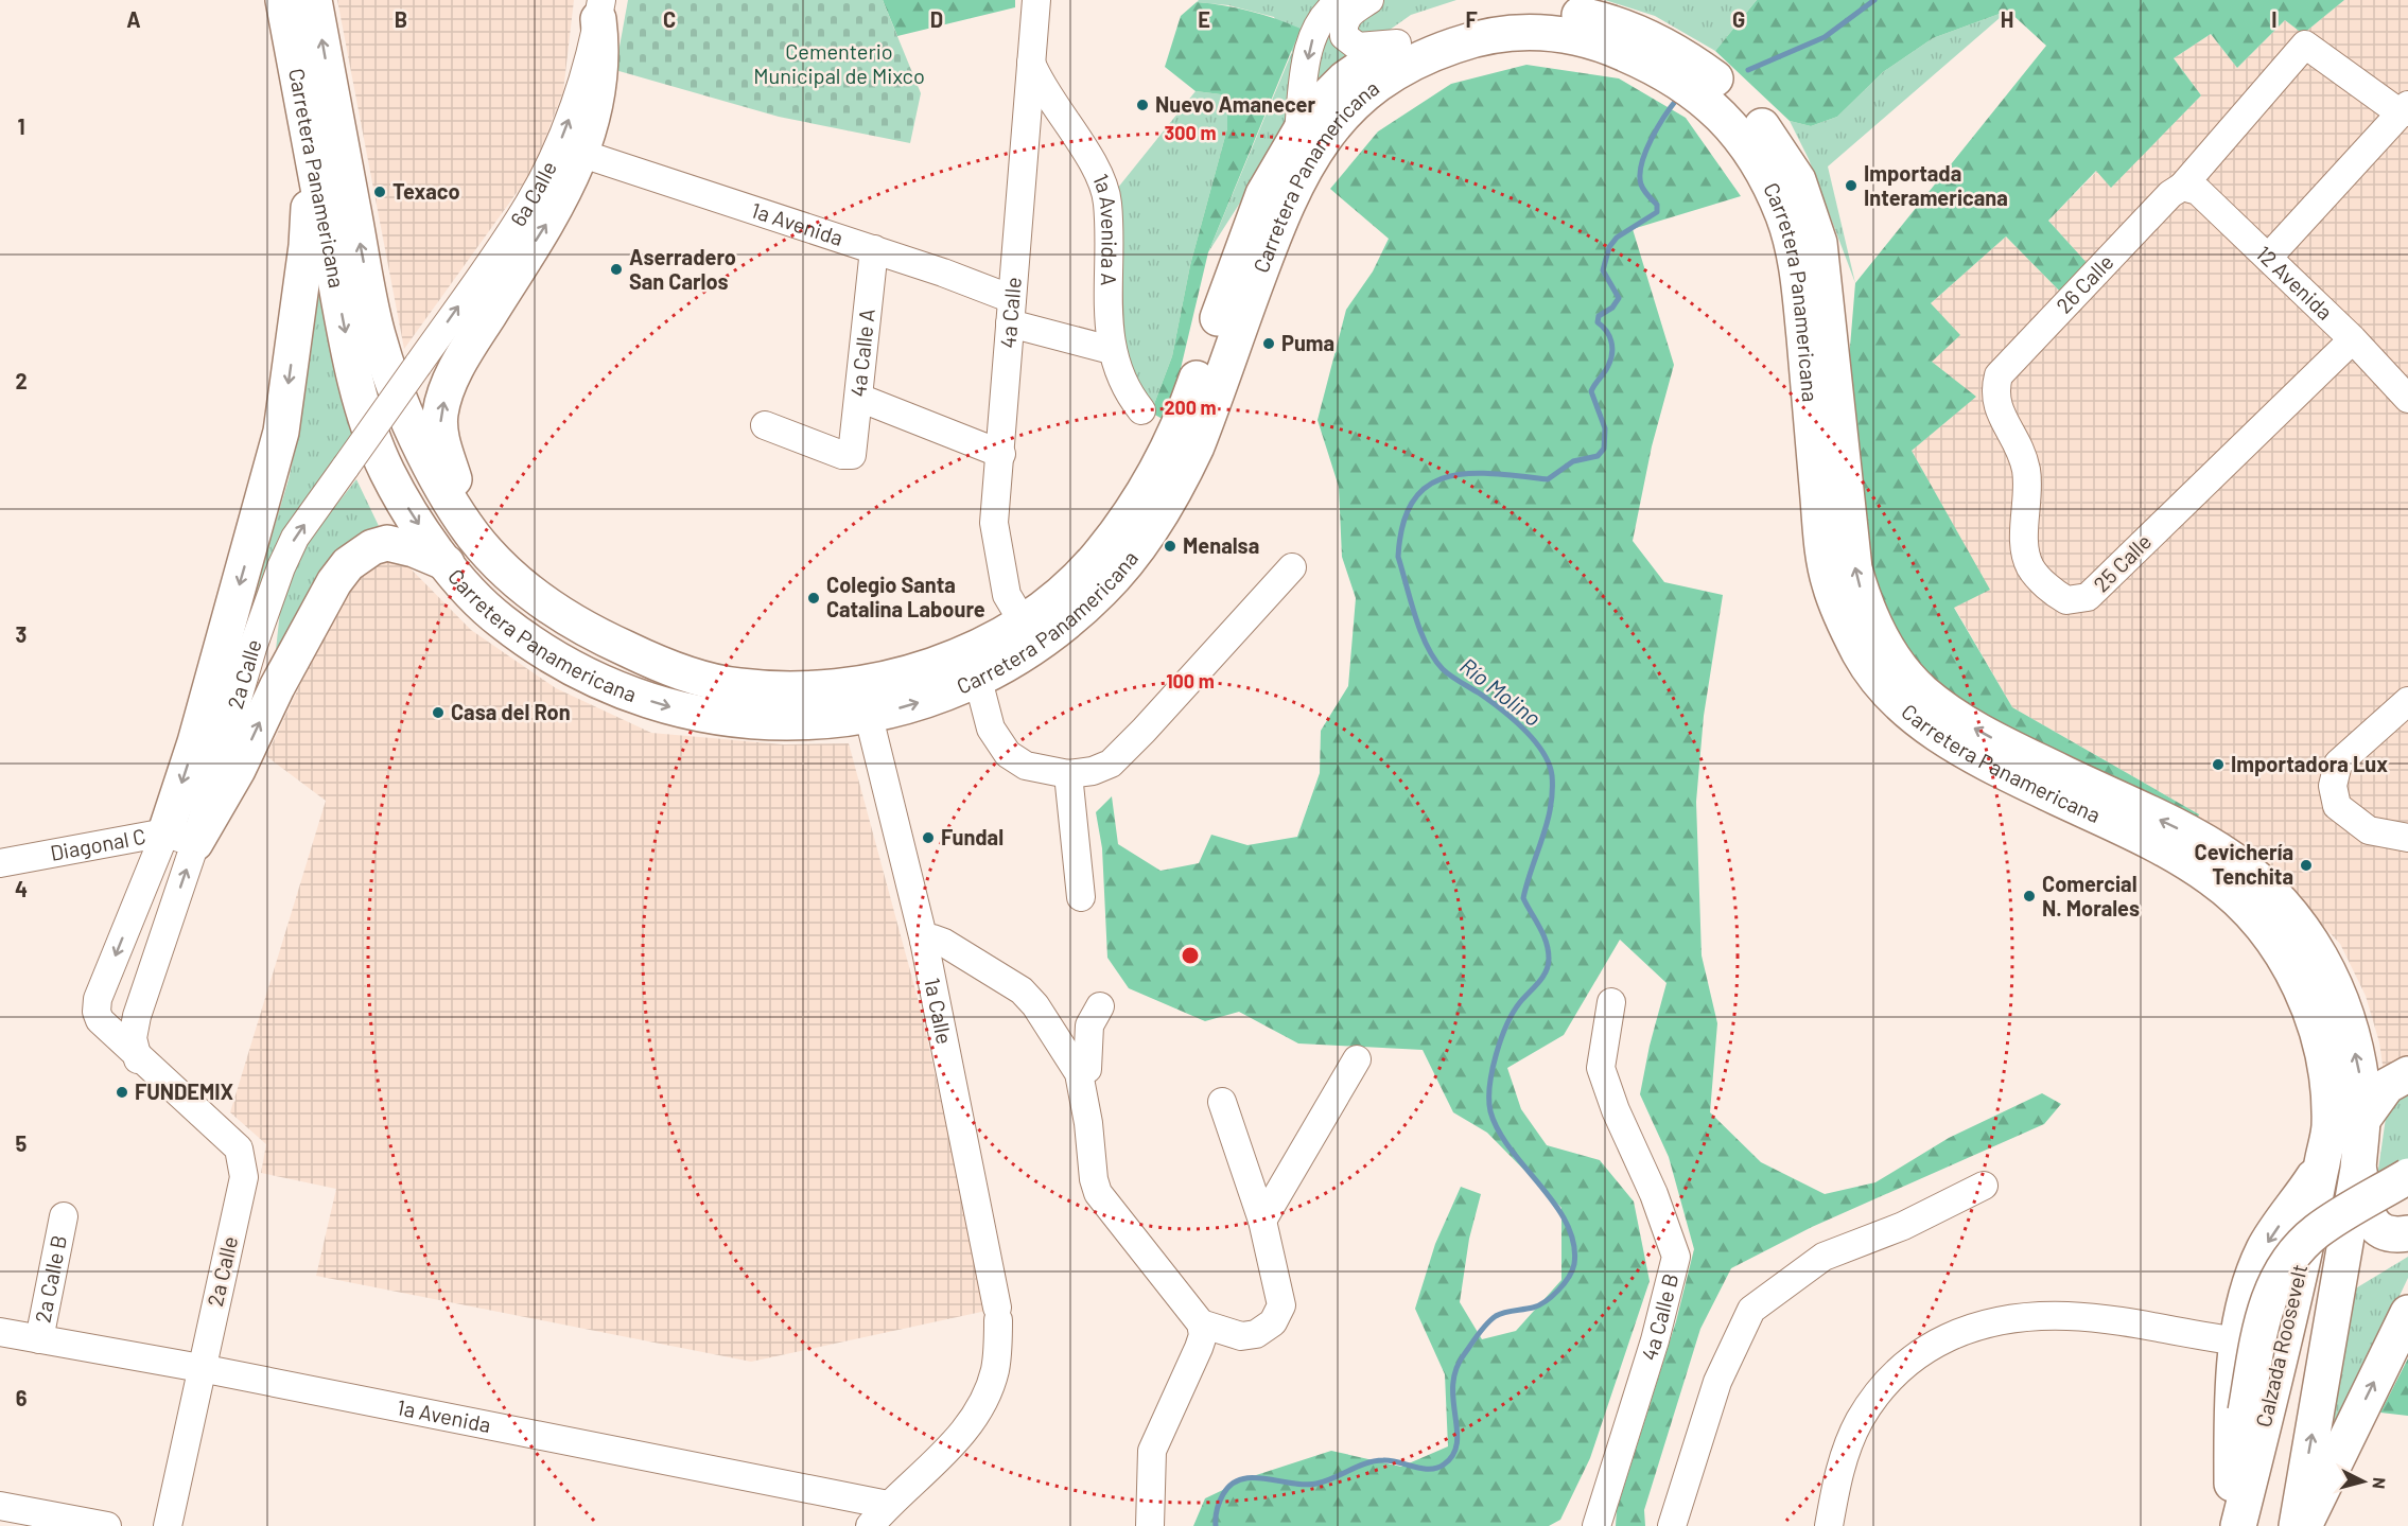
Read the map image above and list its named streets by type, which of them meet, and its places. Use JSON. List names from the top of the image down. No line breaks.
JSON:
{"streets":{"main road":["Carretera Panamericana","Calzada Roosevelt"],"street":["6a Calle","1a Avenida","1a Avenida A","12 Avenida","26 Calle","4a Calle","4a Calle A","25 Calle","2a Calle","Diagonal C","1a Calle","2a Calle B","4a Calle B"]},"crossings":[["Carretera Panamericana","4a Calle"],["Carretera Panamericana","1a Calle"],["Carretera Panamericana","Calzada Roosevelt"],["6a Calle","2a Calle"],["1a Avenida","1a Avenida A"],["1a Avenida","4a Calle"],["1a Avenida","4a Calle A"],["1a Avenida","2a Calle"],["1a Avenida","1a Calle"],["1a Avenida","2a Calle B"],["1a Avenida A","4a Calle"],["12 Avenida","26 Calle"],["12 Avenida","25 Calle"],["26 Calle","25 Calle"],["2a Calle","Diagonal C"]],"one_way":["6a Calle"],"water":["Río Molino"],"parks":["Cementerio Municipal de Mixco"],"places":["Nuevo Amanecer","Importada Interamericana","Texaco","Aserradero San Carlos","Puma","Menalsa","Colegio Santa Catalina Laboure","Casa del Ron","Importadora Lux","Fundal","Cevichería Tenchita","Comercial N. Morales","FUNDEMIX"],"north":"right","grid":{"columns":["A","B","C","D","E","F","G","H","I"],"rows":["1","2","3","4","5","6"]},"rings":["300 m","200 m","100 m"]}
